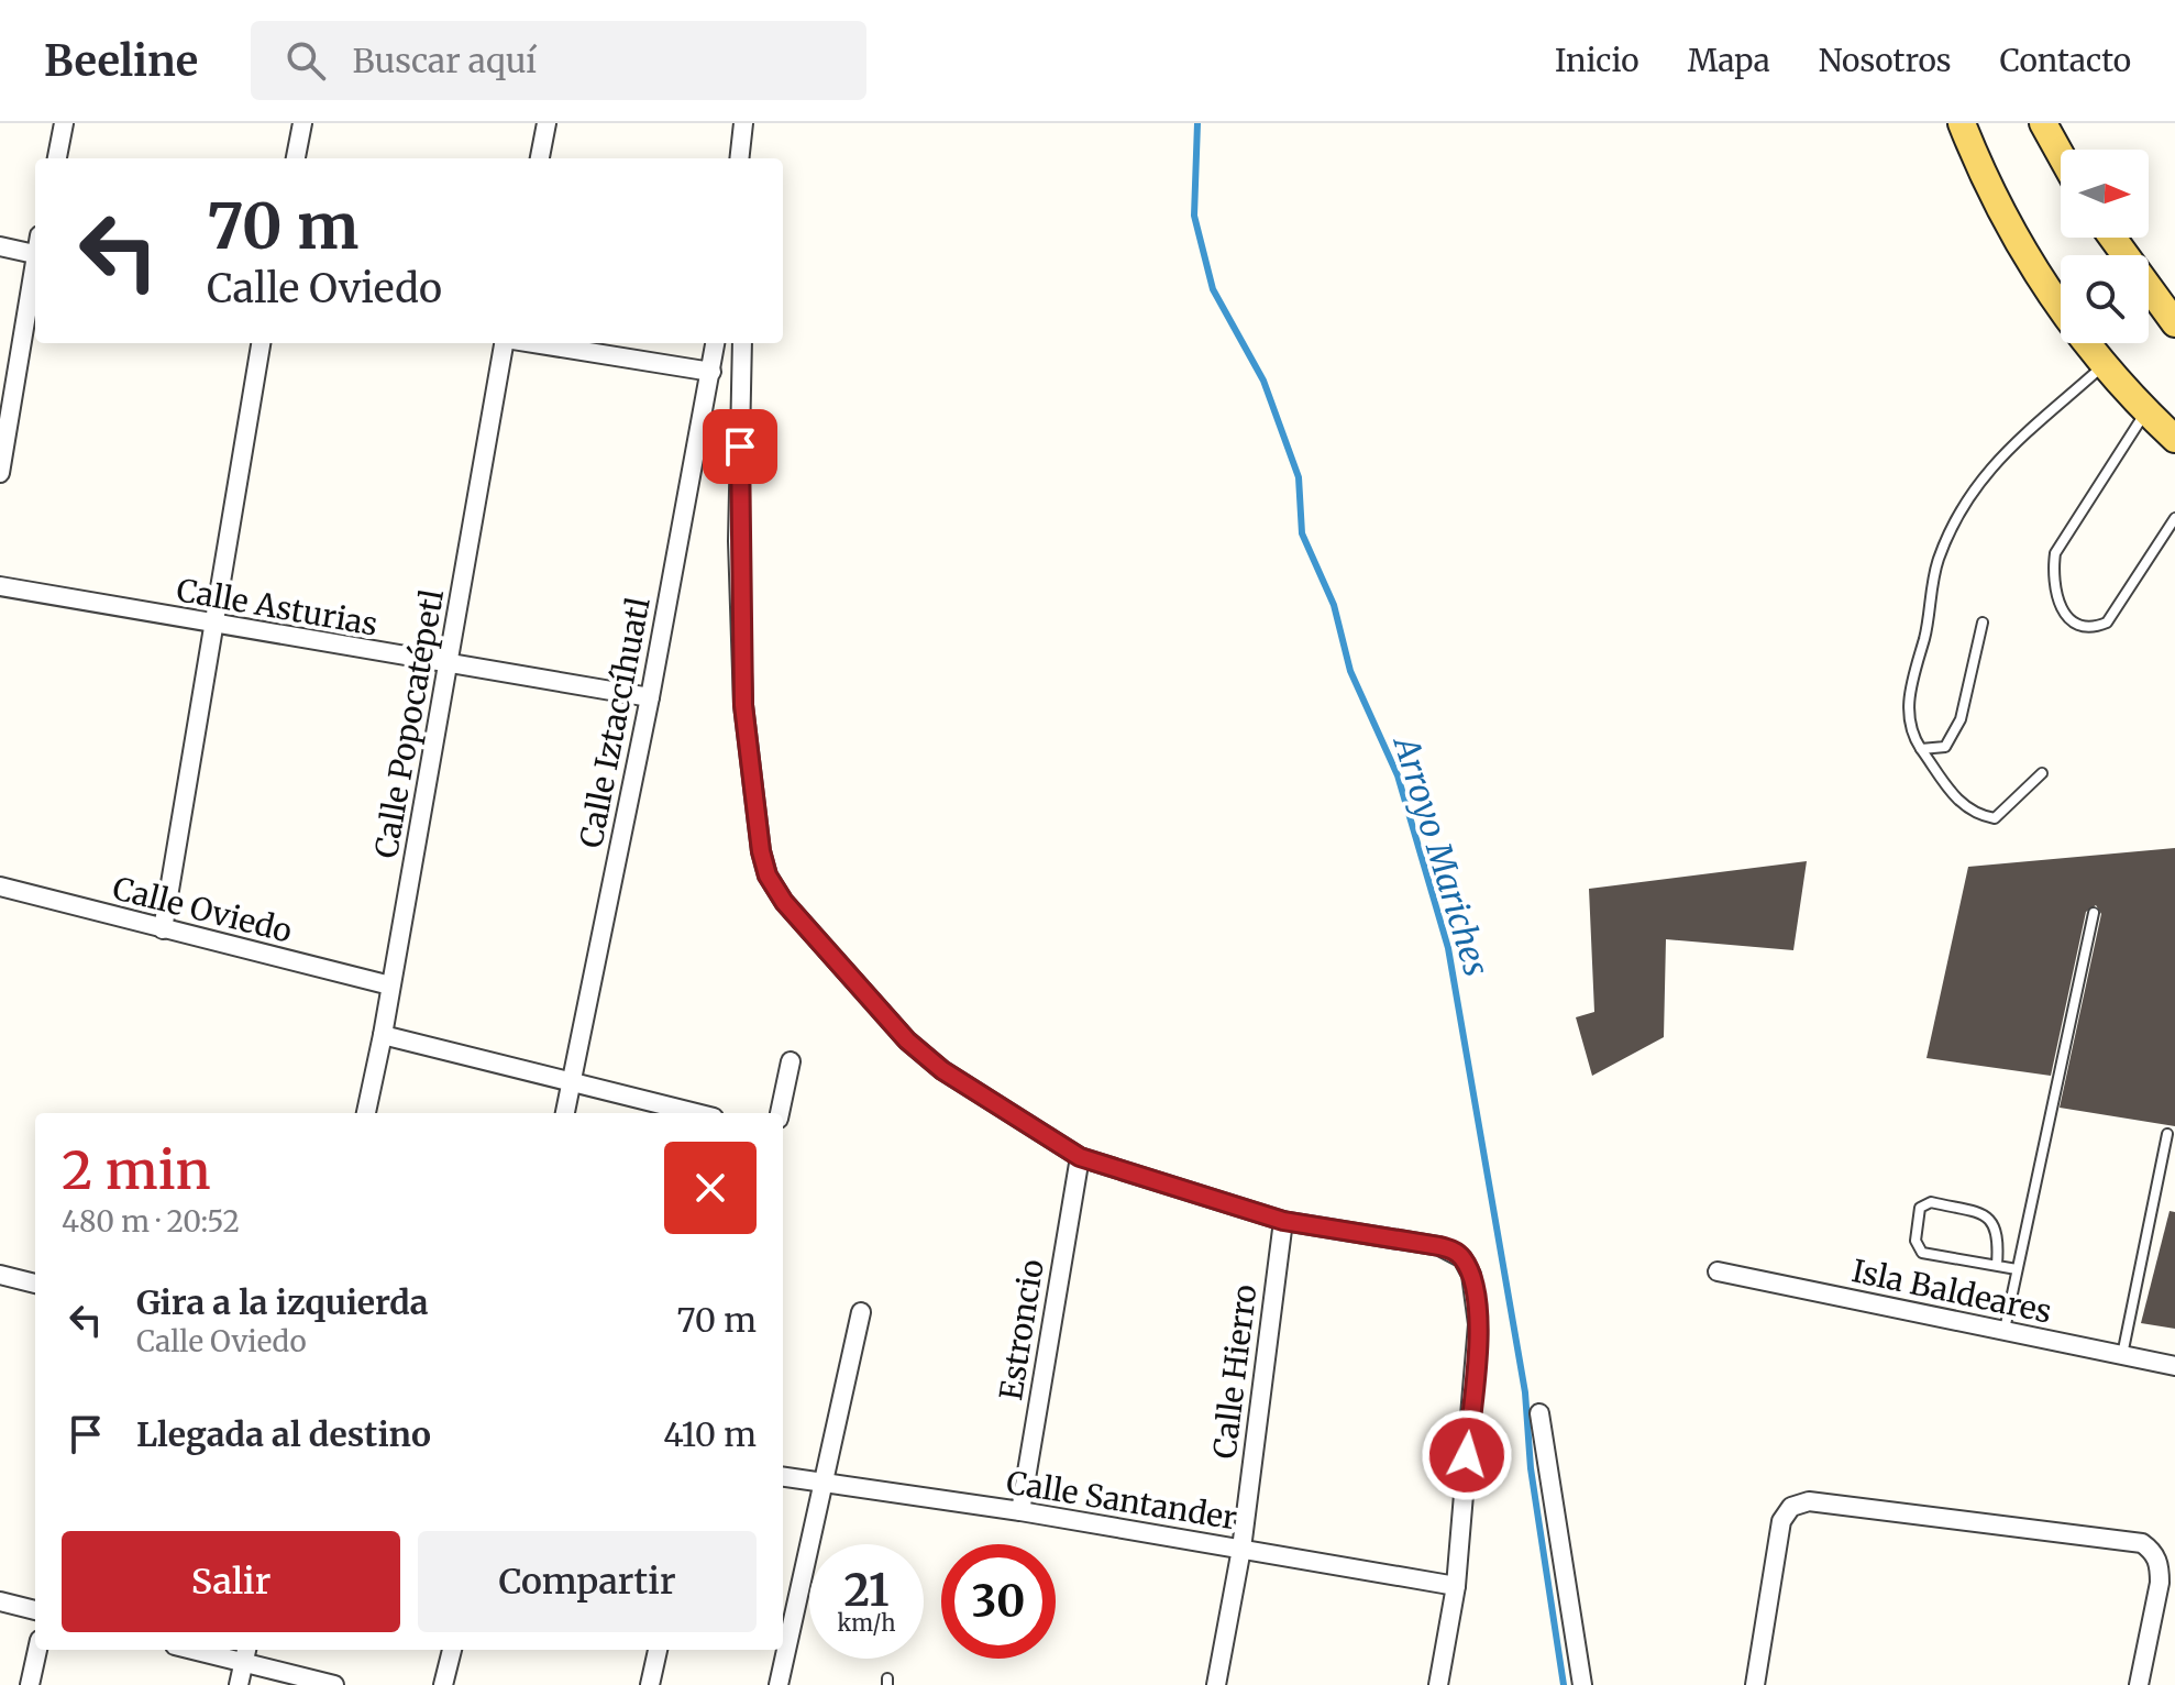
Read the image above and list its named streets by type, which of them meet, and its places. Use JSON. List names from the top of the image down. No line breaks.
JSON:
{"streets":{"street":["Calle Asturias","Calle Iztaccíhuatl","Calle Popocatépetl","Calle Oviedo","Isla Baldeares","Estroncio","Calle Hierro","Calle Santander"]},"crossings":[["Calle Asturias","Calle Iztaccíhuatl"],["Calle Asturias","Calle Popocatépetl"],["Calle Popocatépetl","Calle Oviedo"],["Estroncio","Calle Santander"],["Calle Hierro","Calle Santander"]],"water":["Arroyo Mariches"],"north":"right","page":{"header":"Beeline","search":"Buscar aquí","nav":["Inicio","Mapa","Nosotros","Contacto"],"turn":["70 m","Calle Oviedo"],"heading":["2 min","480 m · 20:52"],"list":[{"name":"Gira a la izquierda","note":"Calle Oviedo","value":"70 m"},{"name":"Llegada al destino","value":"410 m"}],"buttons":["Salir","Compartir"],"speed":"21 km/h","limit":"30"}}
